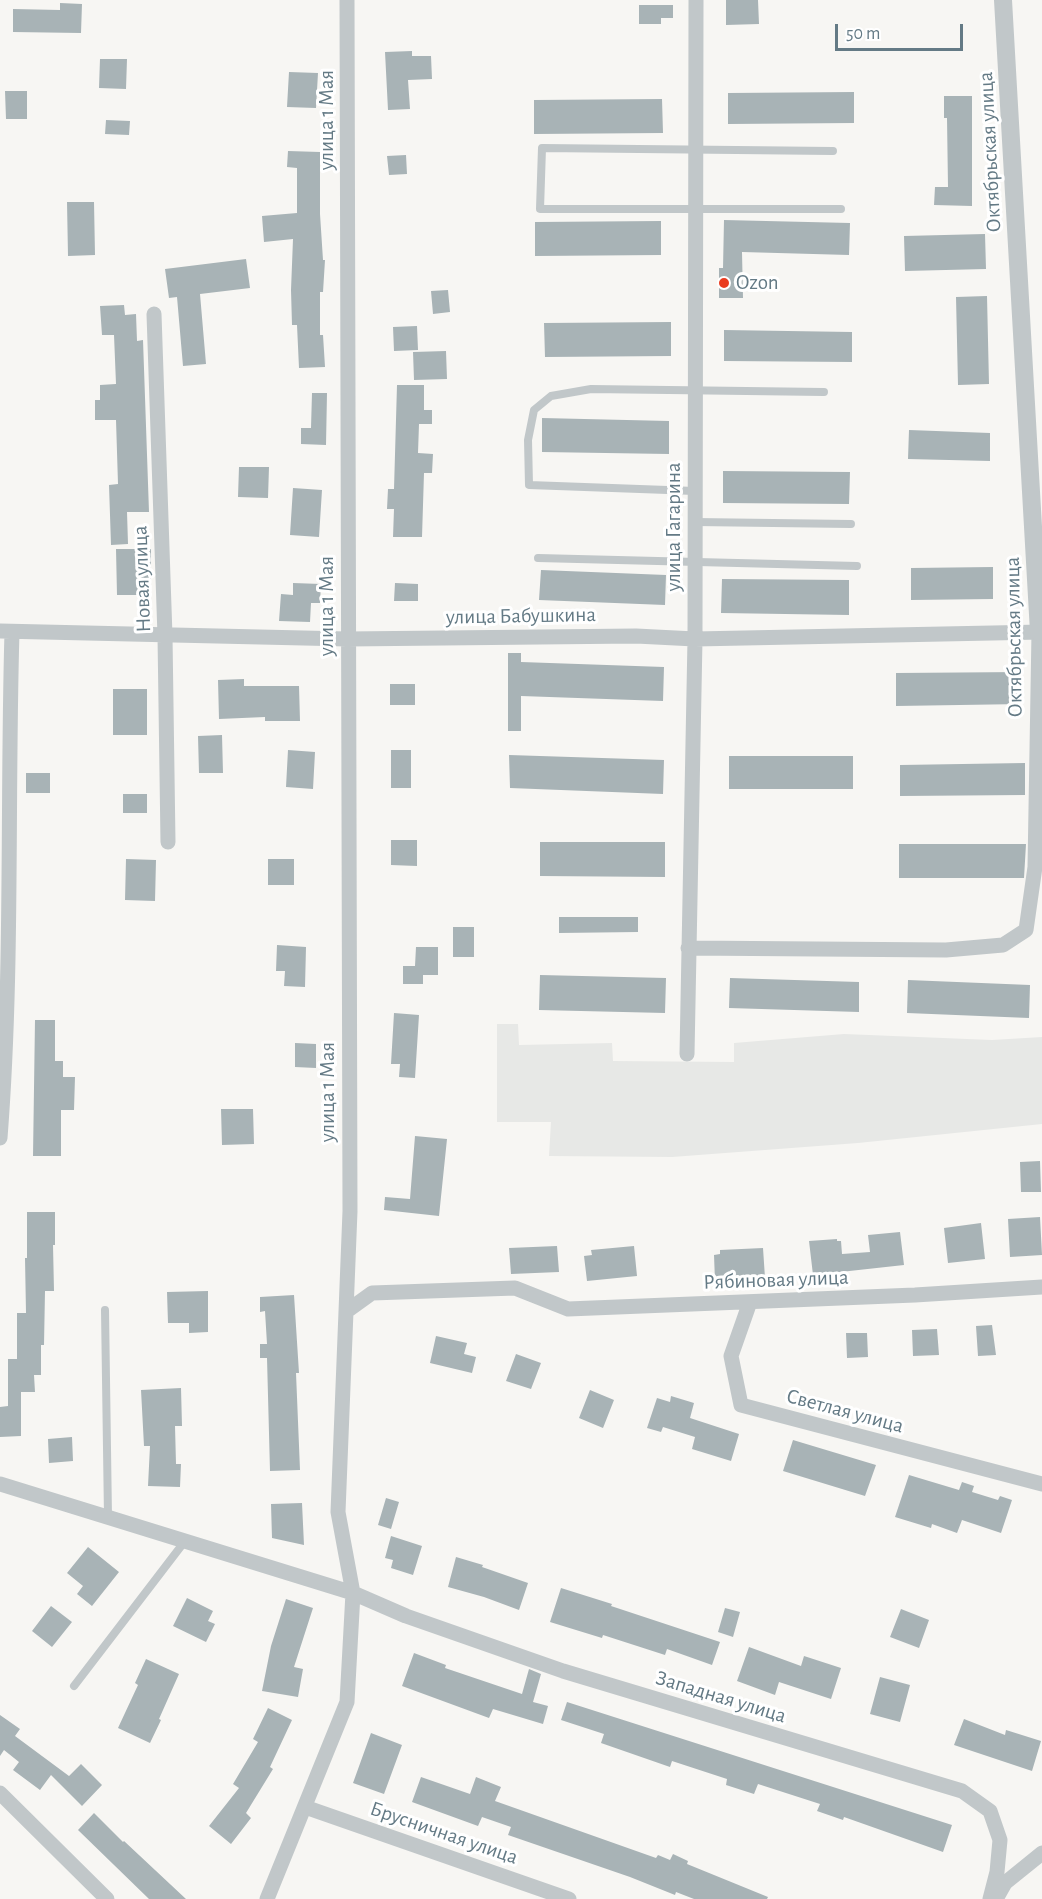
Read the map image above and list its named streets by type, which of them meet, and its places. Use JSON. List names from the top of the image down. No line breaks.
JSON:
{"streets":{"street":["улица 1 Мая","Октябрьская улица","улица Гагарина","Новая улица","улица Бабушкина","Рябиновая улица","Светлая улица","Западная улица","Брусничная улица"]},"crossings":[["улица 1 Мая","улица Бабушкина"],["улица 1 Мая","Рябиновая улица"],["улица 1 Мая","Западная улица"],["улица 1 Мая","Брусничная улица"],["Октябрьская улица","улица Гагарина"],["Октябрьская улица","улица Бабушкина"],["улица Гагарина","улица Бабушкина"],["Новая улица","улица Бабушкина"],["Рябиновая улица","Светлая улица"]],"places":["Ozon"],"scale_bar":"50 m"}
